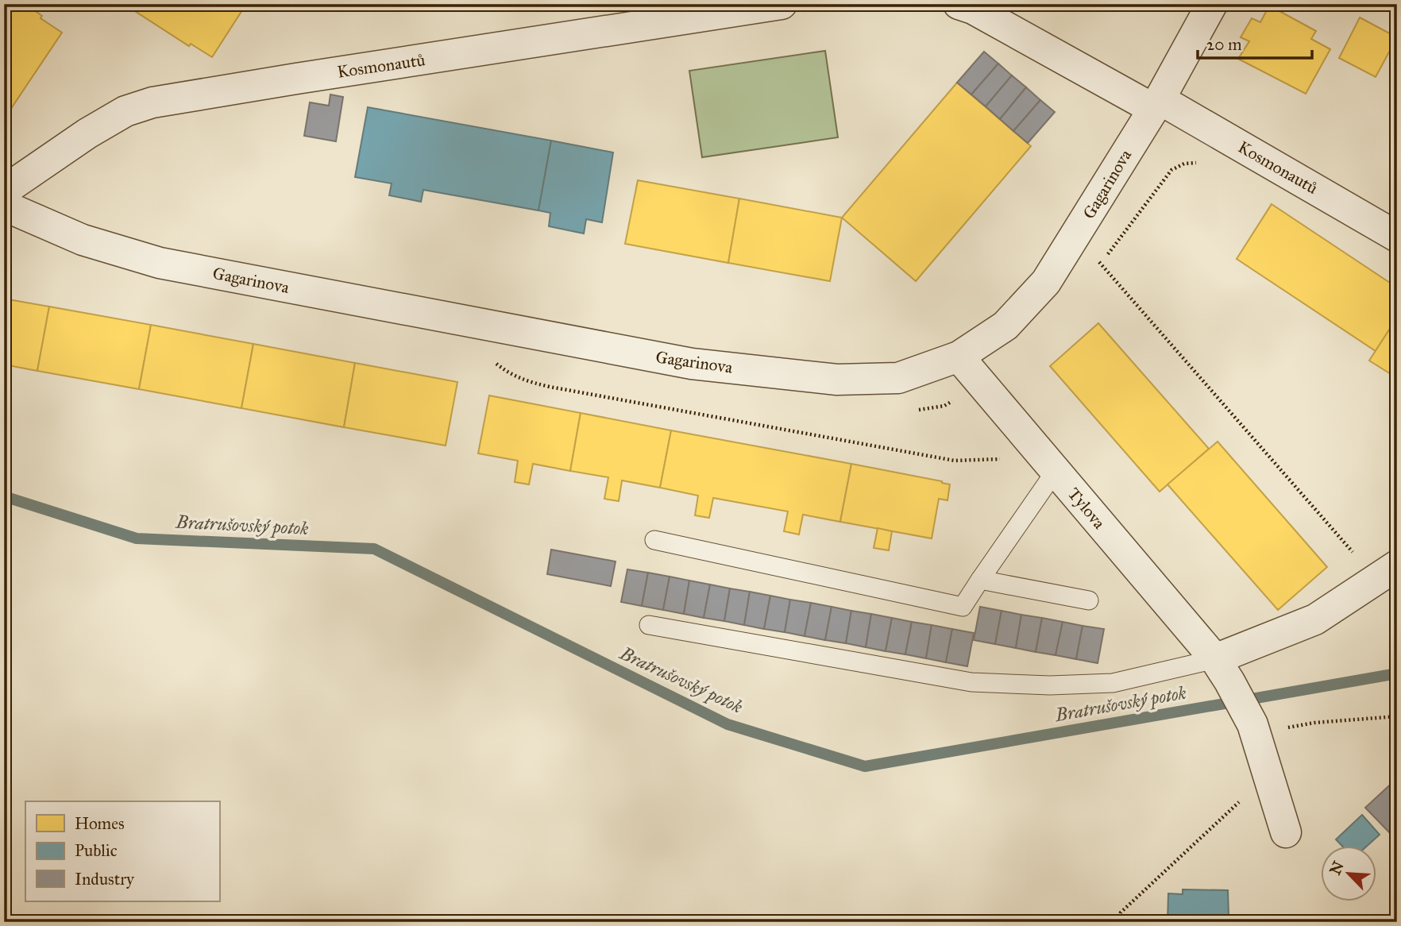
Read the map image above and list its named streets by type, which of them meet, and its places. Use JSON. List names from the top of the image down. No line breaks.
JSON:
{"streets":{"street":["Kosmonautů","Gagarinova","Tylova"]},"crossings":[["Kosmonautů","Gagarinova"],["Gagarinova","Tylova"]],"water":["Bratrušovský potok"],"legend":["Homes","Public","Industry"],"scale_bar":"20 m","north":"top left"}
